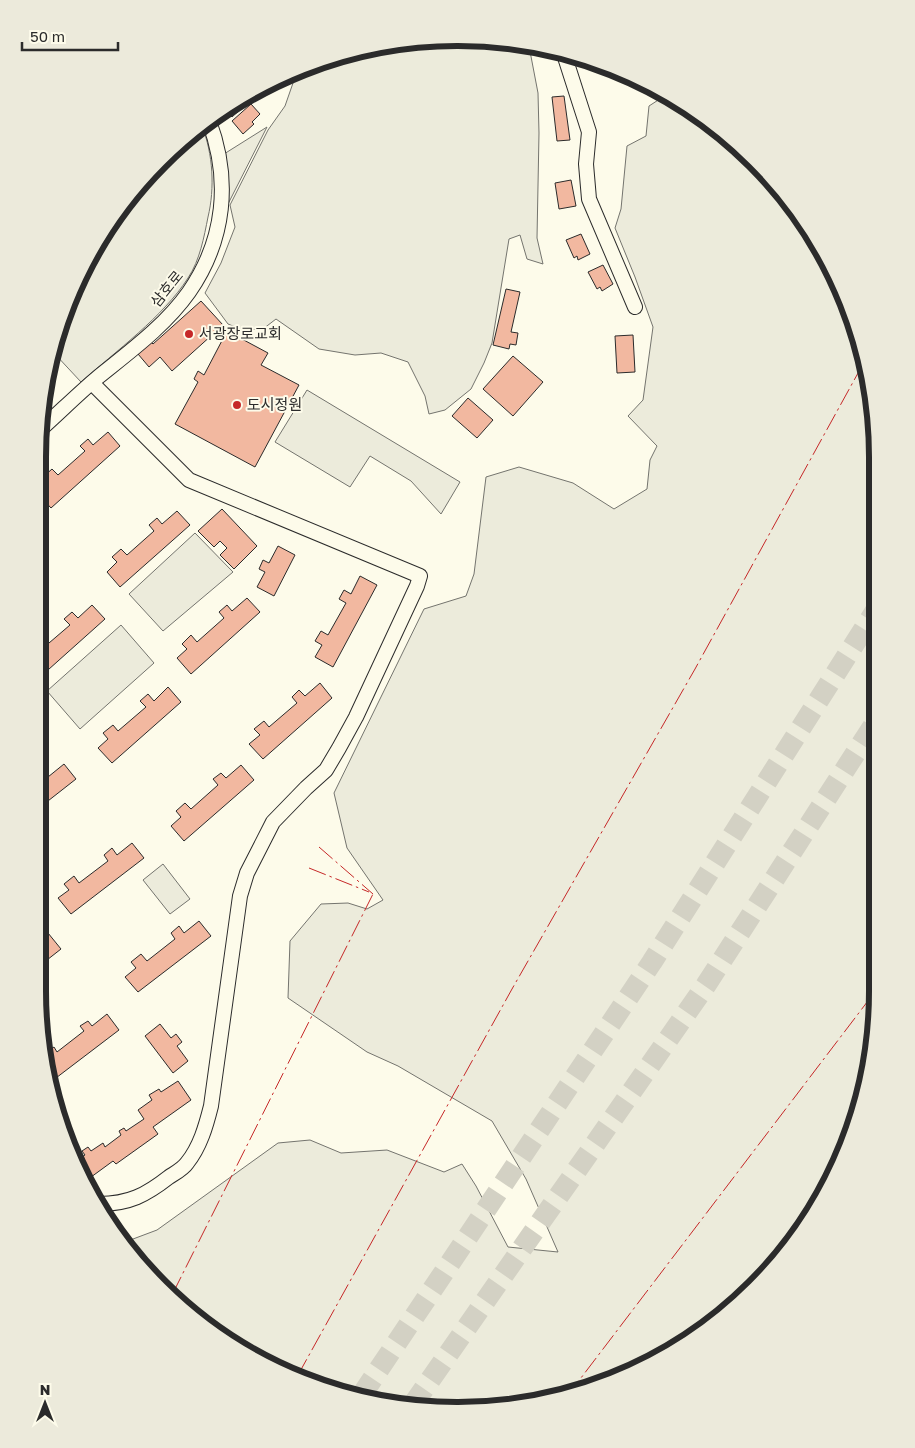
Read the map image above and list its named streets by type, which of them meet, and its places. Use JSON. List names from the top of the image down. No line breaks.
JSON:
{"streets":{"street":["삼호로"]},"places":["서광장로교회","도시정원"],"scale_bar":"50 m","north":"top"}
